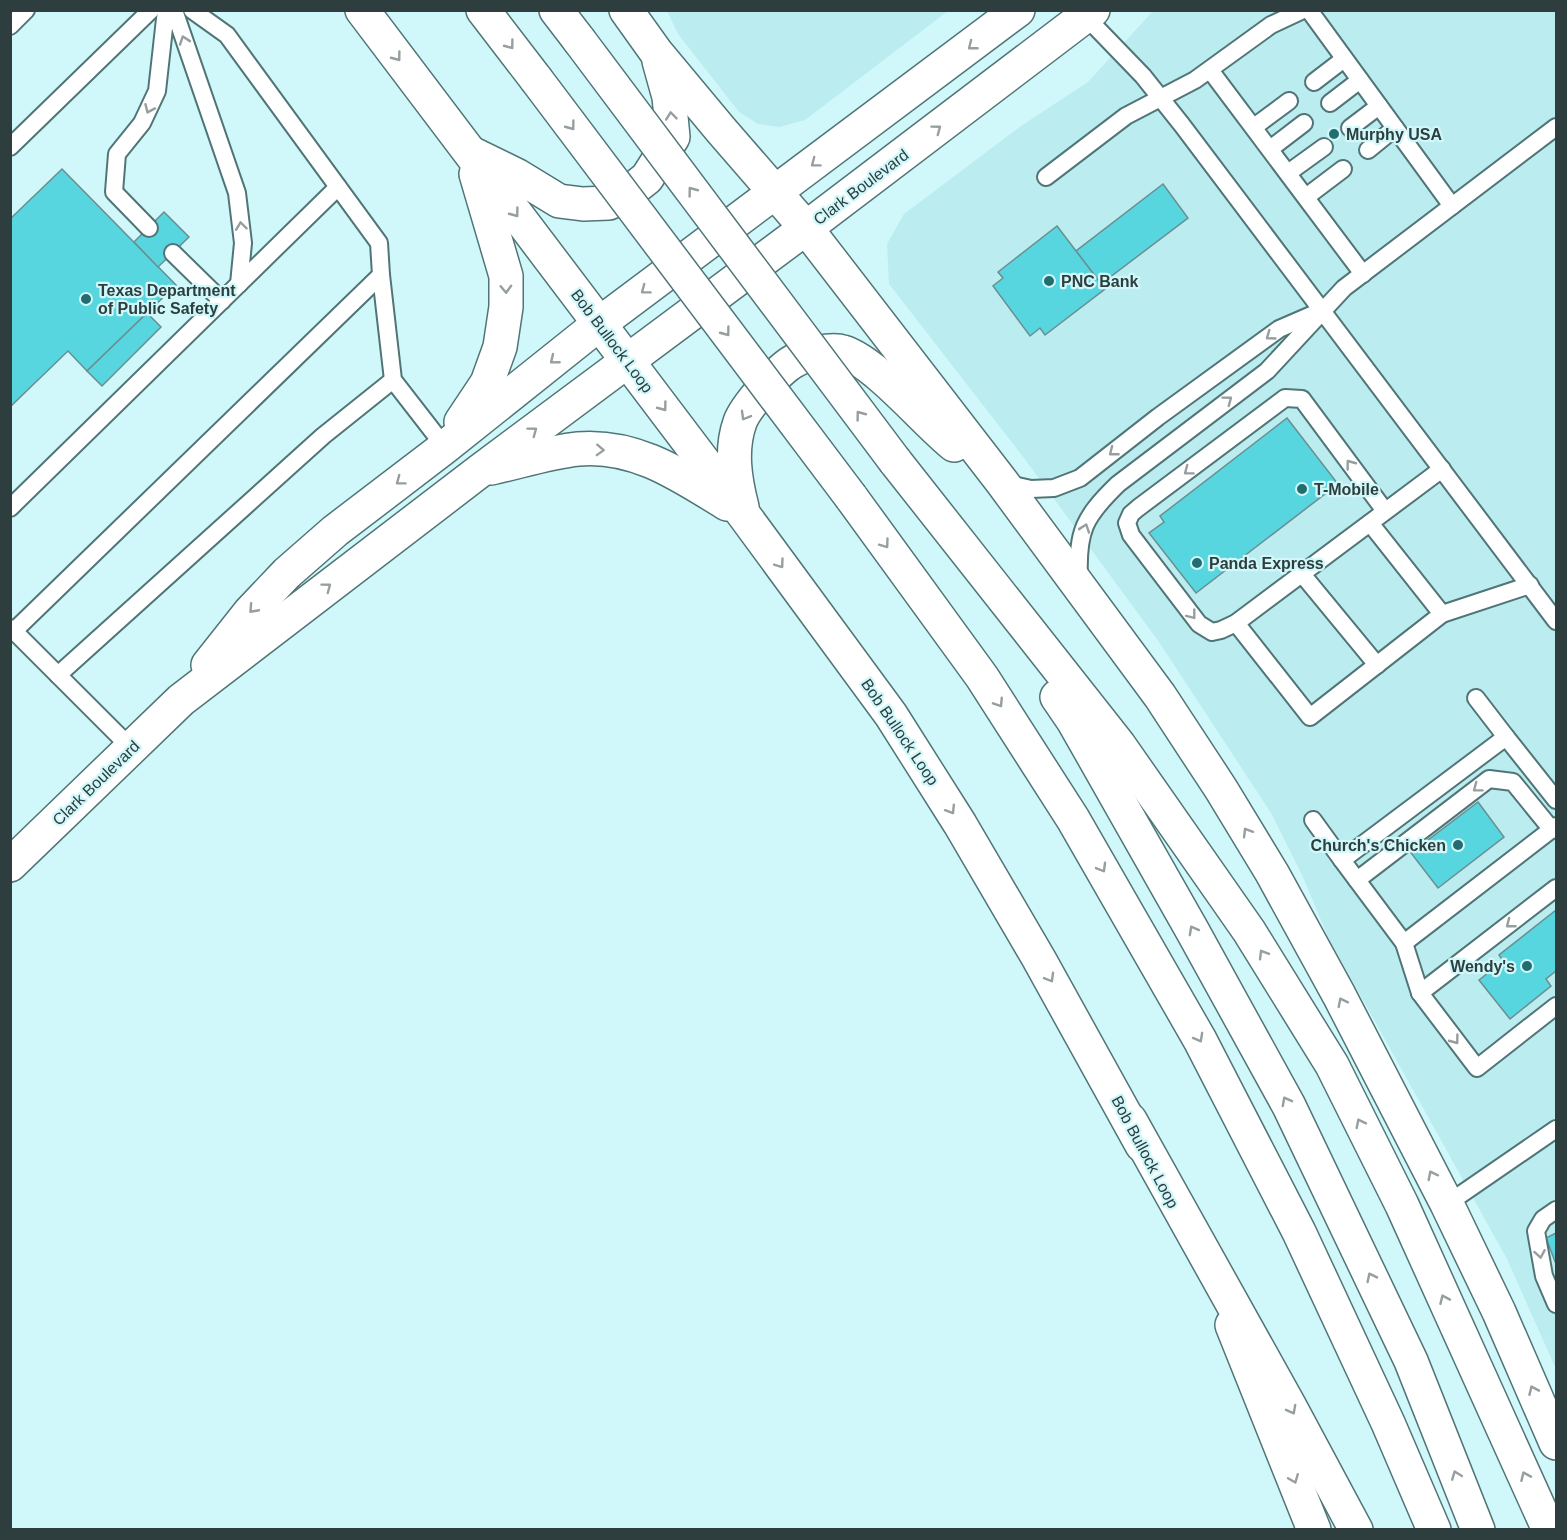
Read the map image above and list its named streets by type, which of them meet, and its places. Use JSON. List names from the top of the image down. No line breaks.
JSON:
{"streets":{"main road":["Clark Boulevard","Bob Bullock Loop"]},"crossings":[["Clark Boulevard","Bob Bullock Loop"]],"places":["Murphy USA","PNC Bank","Texas Department of Public Safety","T-Mobile","Panda Express","Church's Chicken","Wendy's"]}
